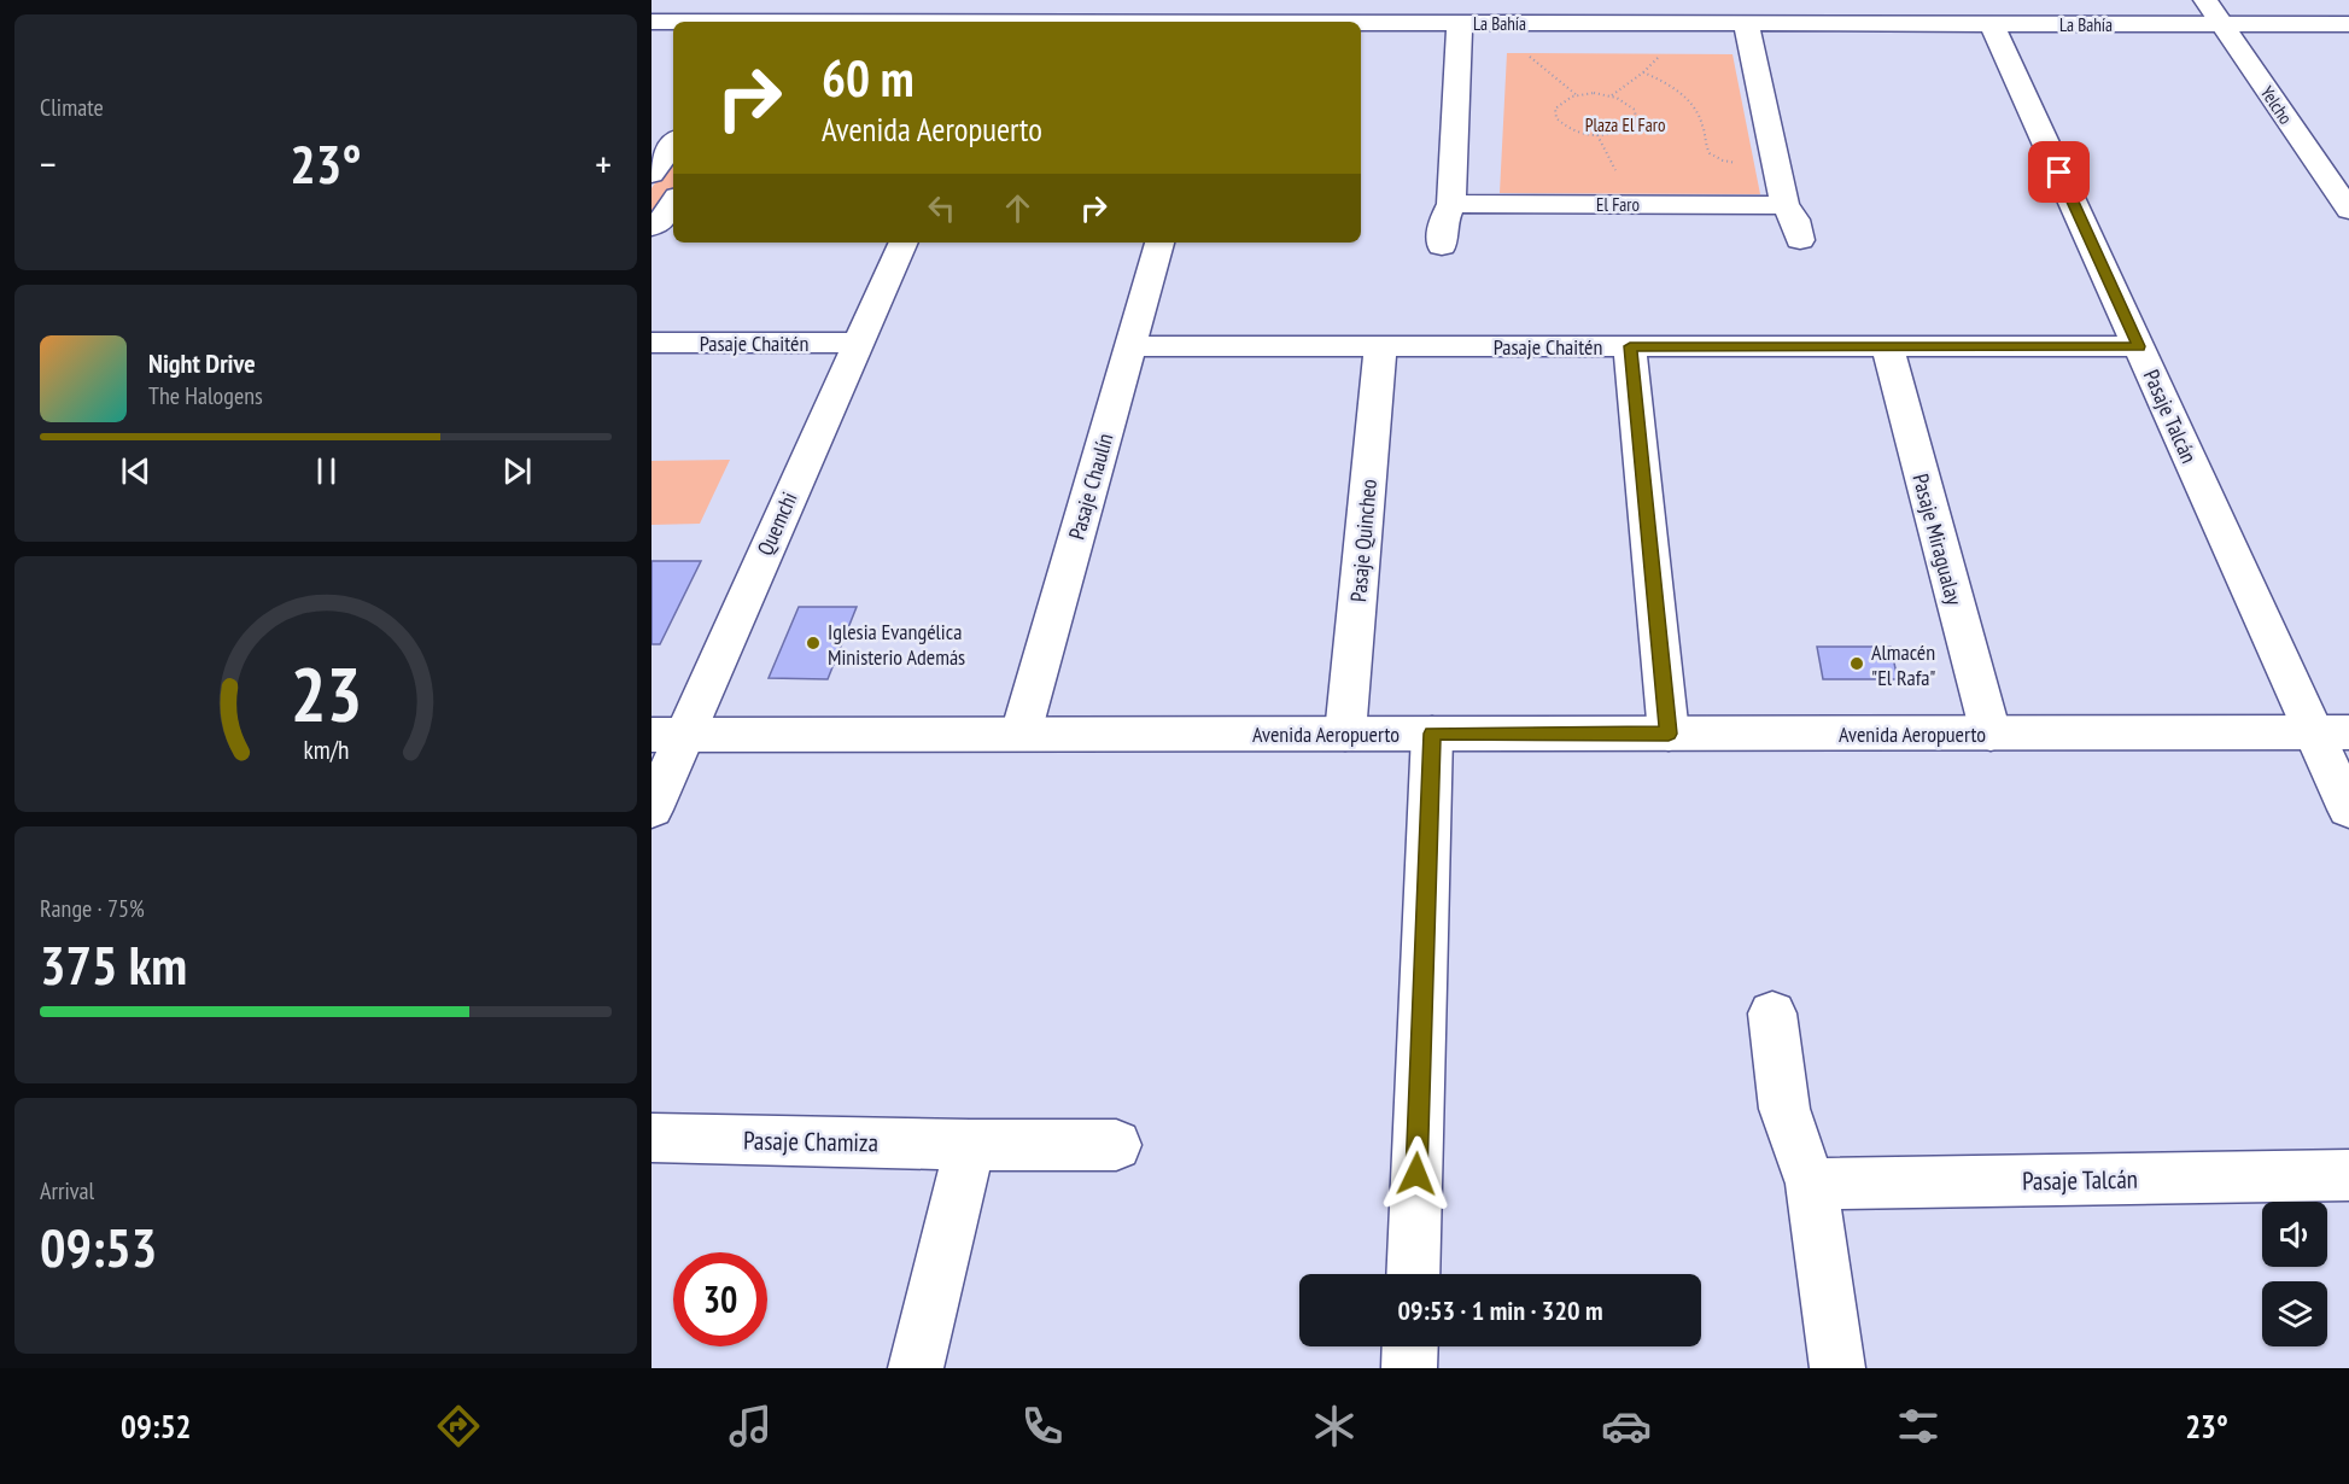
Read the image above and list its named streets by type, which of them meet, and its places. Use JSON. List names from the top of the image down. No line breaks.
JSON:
{"streets":{"street":["La Bahía","Yelcho","El Faro","Pasaje Chaitén","Pasaje Talcán","Pasaje Chaulín","Quemchi","Pasaje Miragualay","Pasaje Quincheo","Avenida Aeropuerto","Pasaje Chamiza"]},"crossings":[["La Bahía","Yelcho"],["La Bahía","Pasaje Talcán"],["Pasaje Chaitén","Pasaje Talcán"],["Pasaje Chaitén","Pasaje Chaulín"],["Pasaje Chaitén","Quemchi"],["Pasaje Chaitén","Pasaje Miragualay"],["Pasaje Chaitén","Pasaje Quincheo"],["Pasaje Talcán","Avenida Aeropuerto"],["Pasaje Chaulín","Avenida Aeropuerto"],["Quemchi","Avenida Aeropuerto"],["Pasaje Miragualay","Avenida Aeropuerto"],["Pasaje Quincheo","Avenida Aeropuerto"]],"parks":["Plaza El Faro"],"places":["Iglesia Evangélica Ministerio Además","Almacén \"El Rafa\""],"page":{"tile":["Climate",["Range · 75%","375 km"],["Arrival","09:53"]],"turn":["60 m","Avenida Aeropuerto"],"heat":["−","23°","+"],"song":["Night Drive","The Halogens"],"limit":"30","trip":"09:53 · 1 min · 320 m","tabs":["09:52","23°"],"gauge":["23","km/h"]}}
